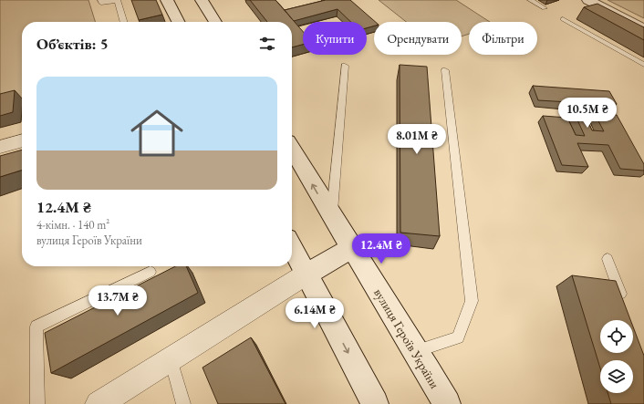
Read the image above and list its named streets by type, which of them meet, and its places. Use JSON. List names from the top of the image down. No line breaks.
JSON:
{"streets":{"main road":["вулиця Героїв України"]},"page":{"chip":["Купити","Орендувати","Фільтри"],"heading":"Об’єктів: 5","list":[{"name":"12.4M ₴","note":"4-кімн. · 140 m² · вулиця Героїв України"}],"price":["10.5M ₴","8.01M ₴","12.4M ₴","13.7M ₴","6.14M ₴"]}}
